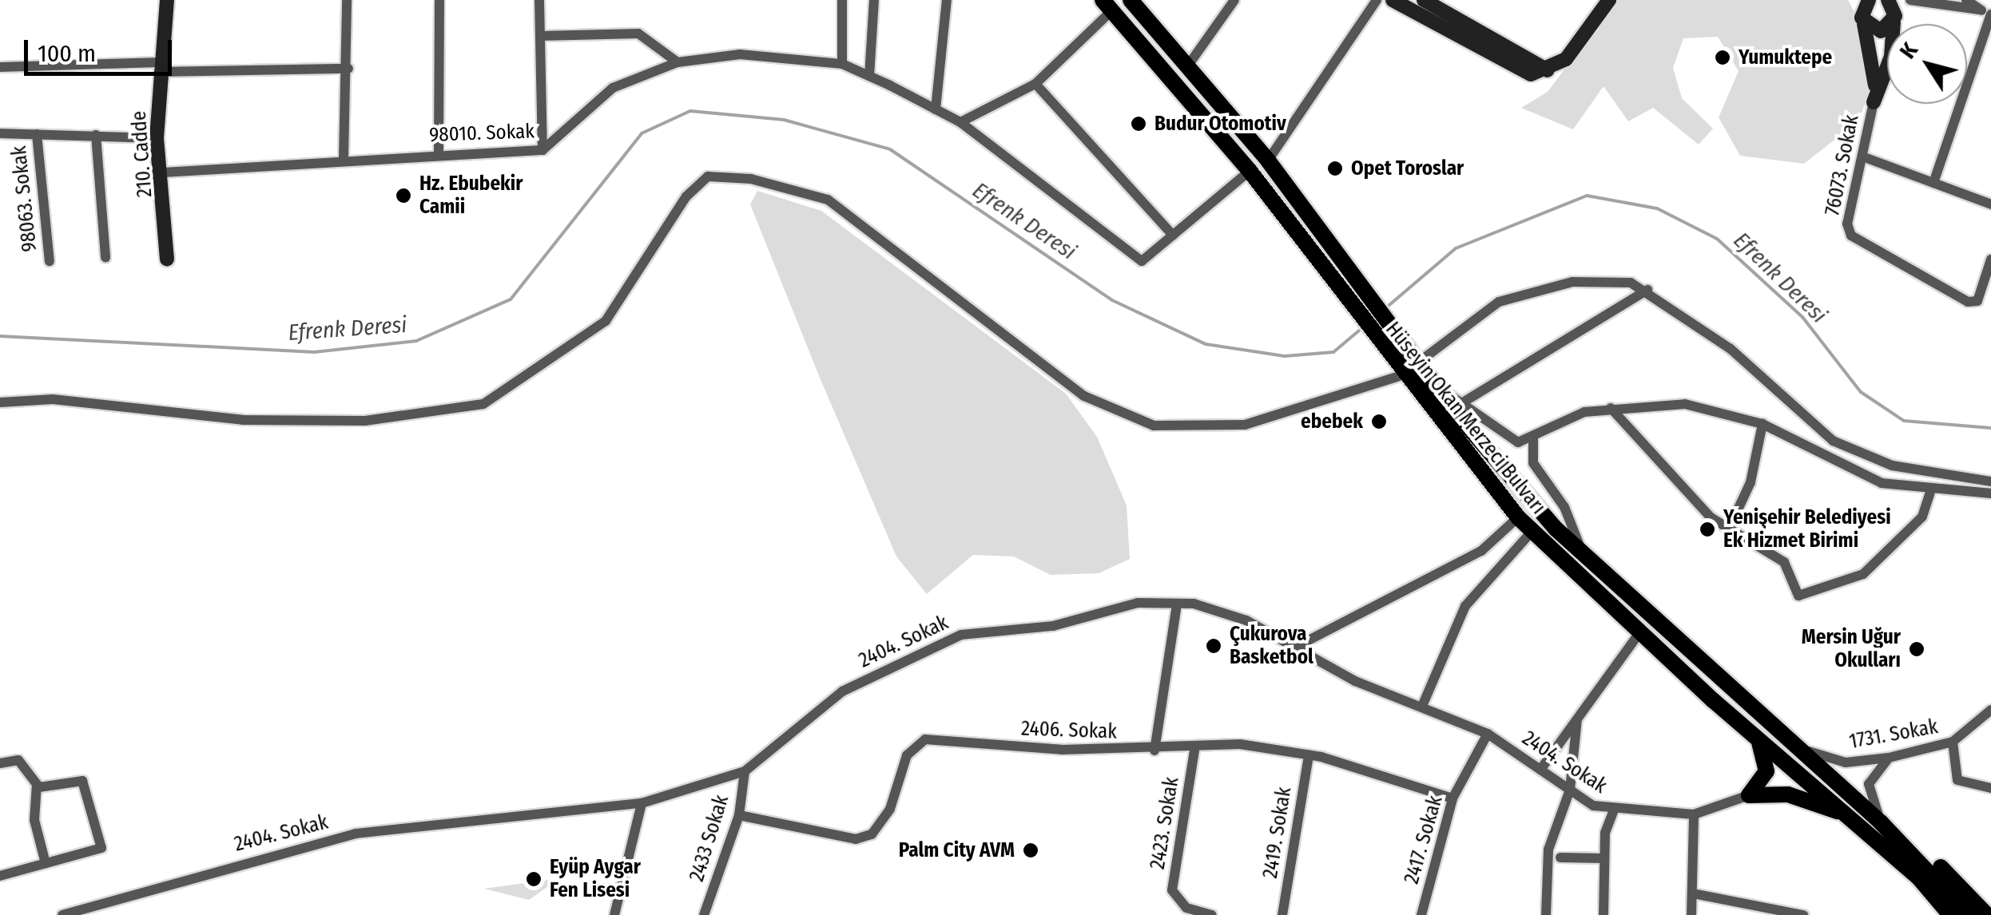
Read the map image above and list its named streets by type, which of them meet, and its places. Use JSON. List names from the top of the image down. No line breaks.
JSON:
{"streets":{"main road":["Hüseyin Okan Merzeci Bulvarı"],"street":["98010. Sokak","210. Cadde","76073. Sokak","98063. Sokak","2404. Sokak","2406. Sokak","1731. Sokak","2423. Sokak","2419. Sokak","2433 Sokak","2417. Sokak"]},"crossings":[["98010. Sokak","210. Cadde"],["Hüseyin Okan Merzeci Bulvarı","1731. Sokak"],["2404. Sokak","2433 Sokak"],["2404. Sokak","2417. Sokak"],["2406. Sokak","2423. Sokak"],["2406. Sokak","2419. Sokak"],["2406. Sokak","2433 Sokak"],["2406. Sokak","2417. Sokak"]],"water":["Efrenk Deresi"],"places":["Yumuktepe","Budur Otomotiv","Opet Toroslar","Hz. Ebubekir Camii","ebebek","Yenişehir Belediyesi Ek Hizmet Birimi","Çukurova Basketbol","Mersin Uğur Okulları","Palm City AVM","Eyüp Aygar Fen Lisesi"],"scale_bar":"100 m","north":"top left"}
